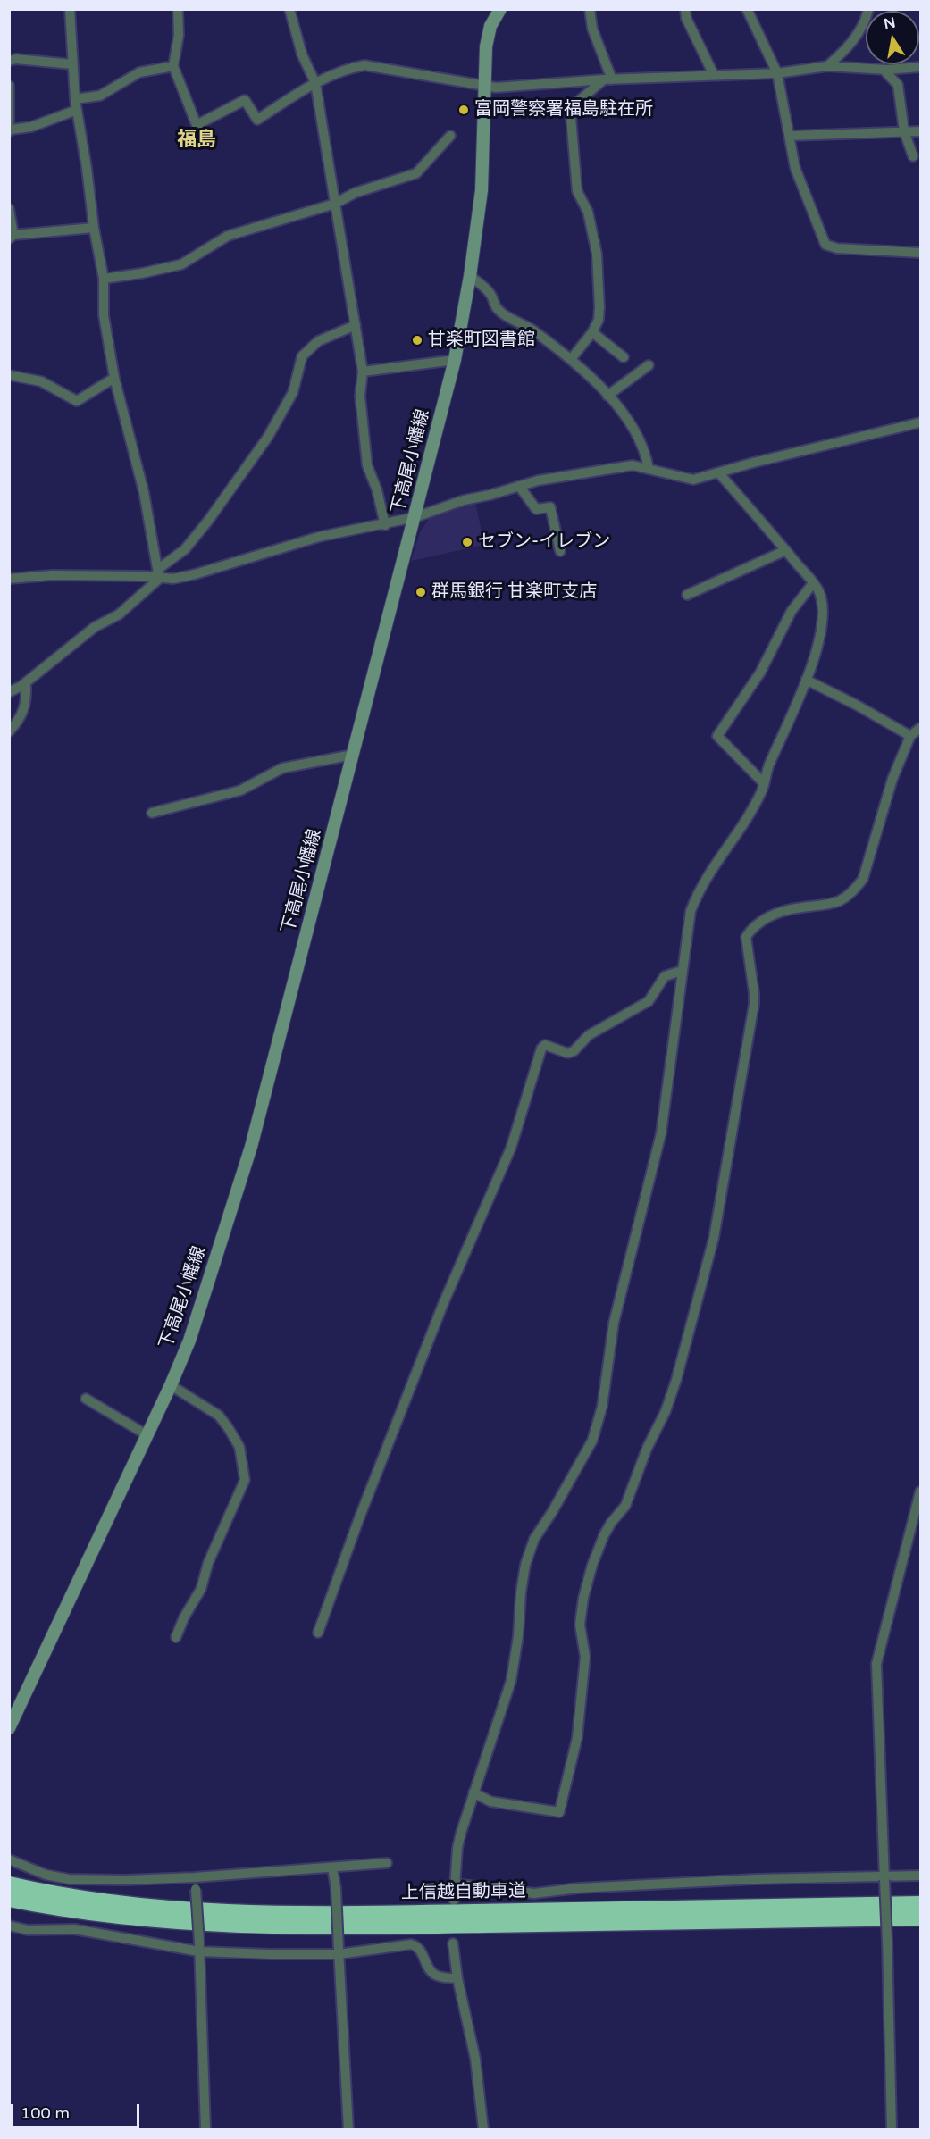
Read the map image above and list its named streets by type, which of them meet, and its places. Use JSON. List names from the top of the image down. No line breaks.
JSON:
{"streets":{"highway":["上信越自動車道"],"main road":["下高尾小幡線"]},"districts":["福島"],"places":["富岡警察署福島駐在所","甘楽町図書館","セブン-イレブン","群馬銀行 甘楽町支店"],"scale_bar":"100 m","north":"top"}
